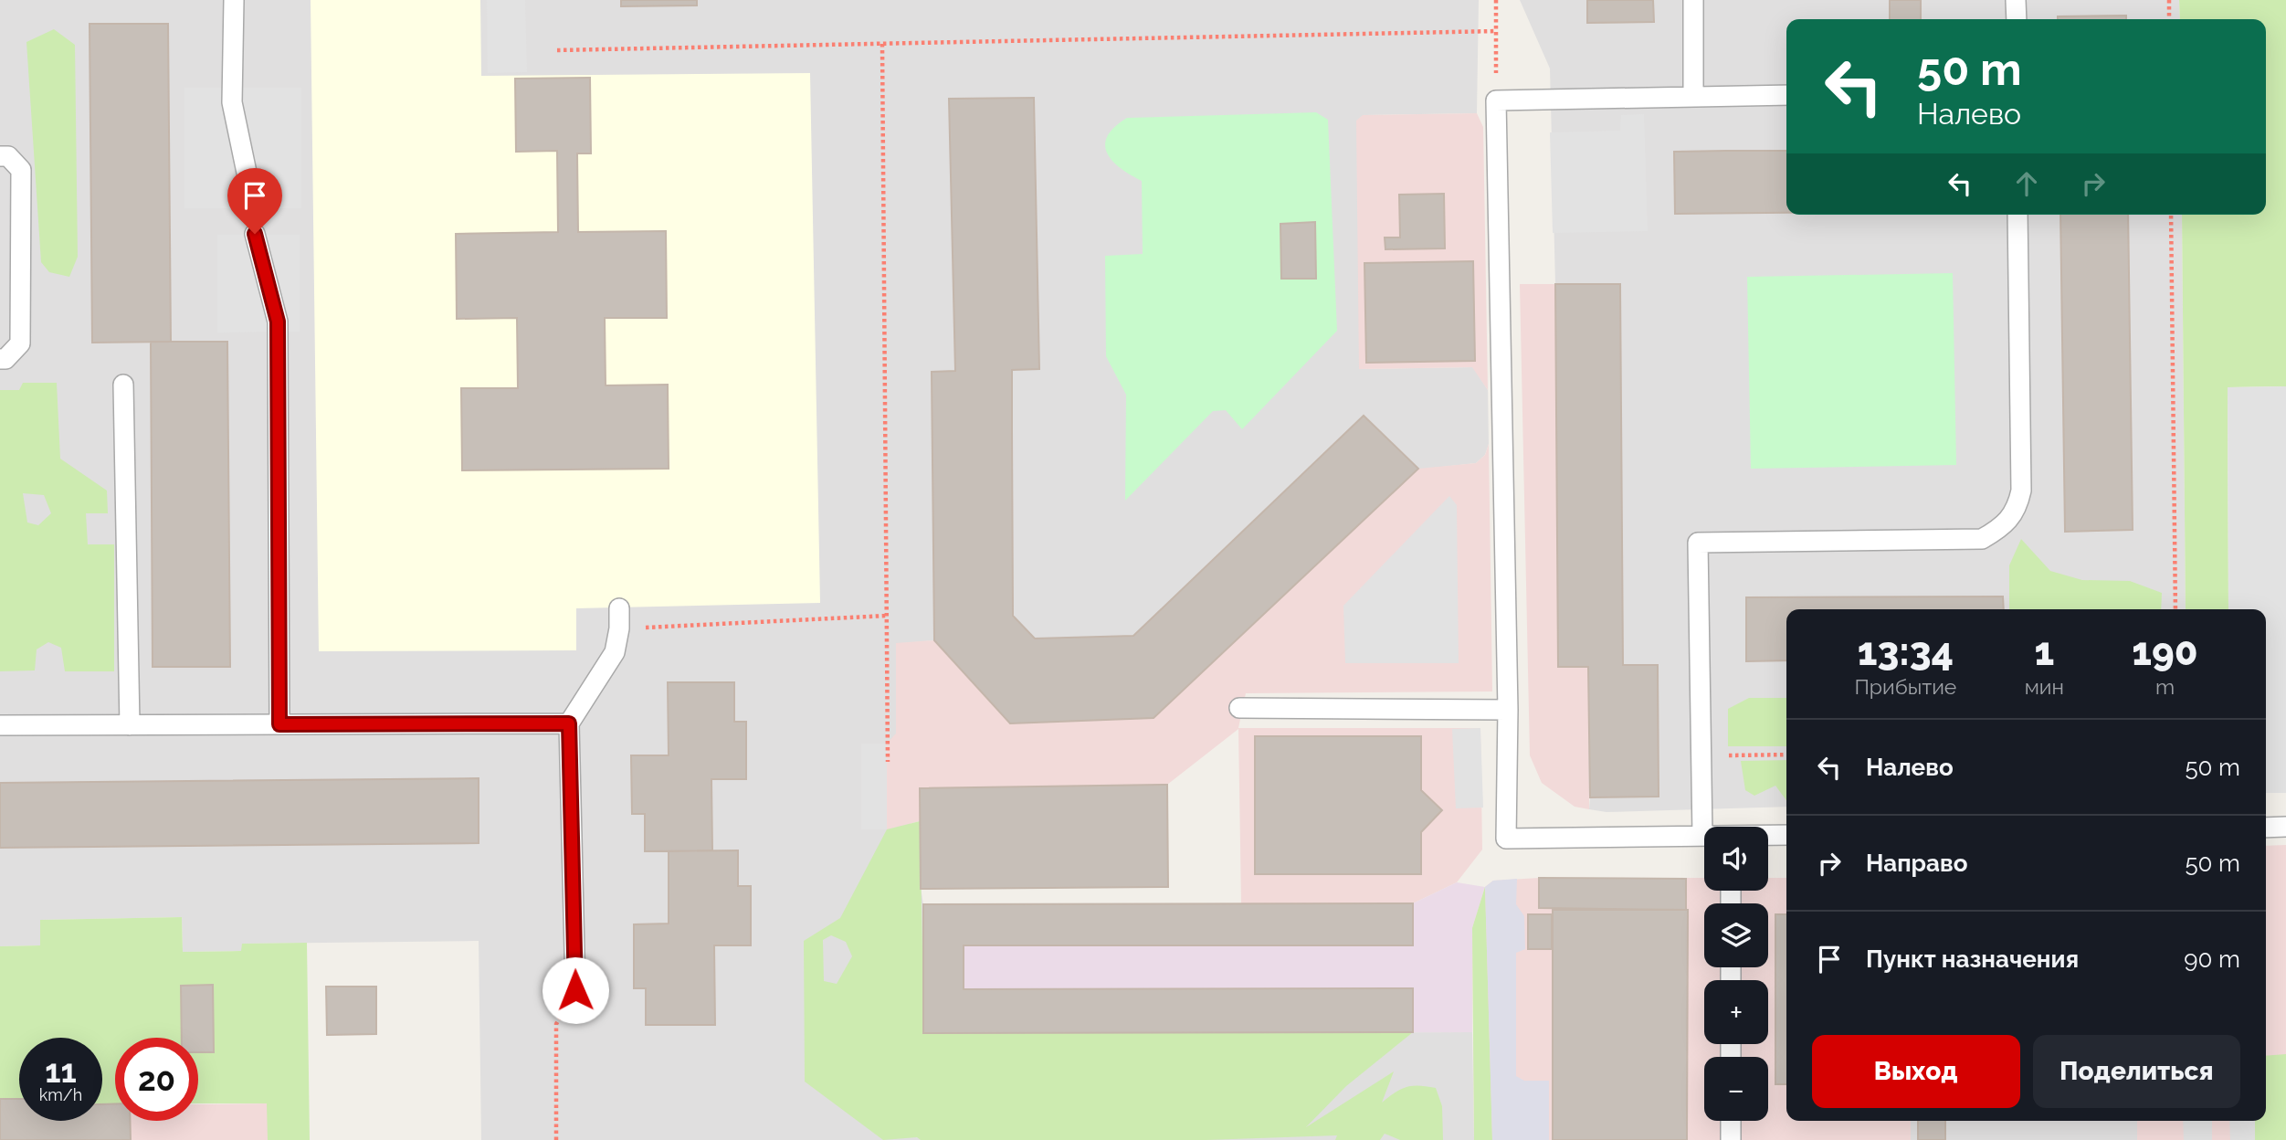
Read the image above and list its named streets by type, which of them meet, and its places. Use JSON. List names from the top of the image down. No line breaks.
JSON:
{"page":{"turn":["50 m","Налево"],"eta":["13:34","Прибытие","1","мин","190","m"],"list":[{"name":"Налево","value":"50 m"},{"name":"Направо","value":"50 m"},{"name":"Пункт назначения","value":"90 m"}],"map_buttons":["+","−"],"buttons":["Выход","Поделиться"],"speed":"11 km/h","limit":"20"}}
